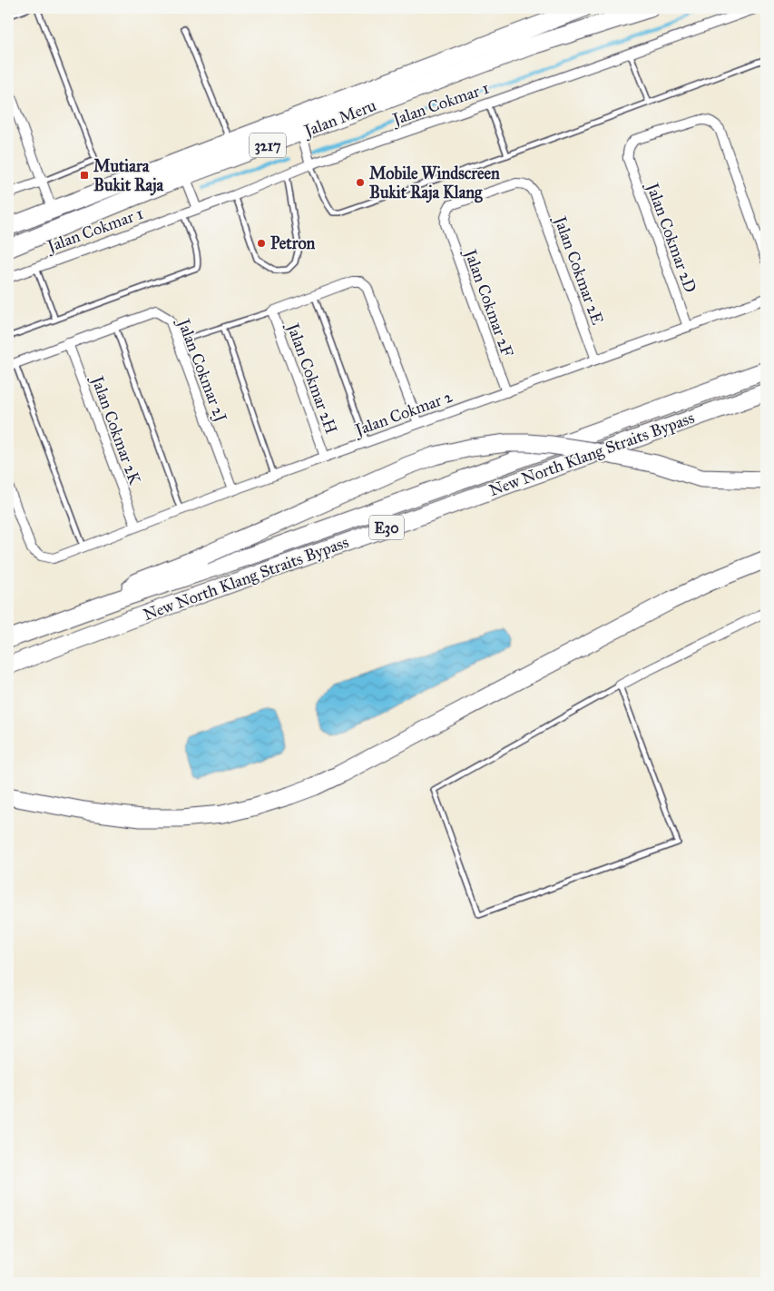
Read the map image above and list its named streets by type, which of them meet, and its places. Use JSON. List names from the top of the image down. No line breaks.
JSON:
{"streets":{"highway":["Jalan Meru","3217","New North Klang Straits Bypass","E30"],"street":["Jalan Cokmar 1","Jalan Cokmar 2D","Jalan Cokmar 2E","Jalan Cokmar 2F","Jalan Cokmar 2J","Jalan Cokmar 2H","Jalan Cokmar 2","Jalan Cokmar 2K"]},"crossings":[["Jalan Cokmar 2D","Jalan Cokmar 2"],["Jalan Cokmar 2E","Jalan Cokmar 2F"],["Jalan Cokmar 2E","Jalan Cokmar 2"],["Jalan Cokmar 2F","Jalan Cokmar 2"],["Jalan Cokmar 2J","Jalan Cokmar 2"],["Jalan Cokmar 2J","Jalan Cokmar 2K"],["Jalan Cokmar 2H","Jalan Cokmar 2"],["Jalan Cokmar 2","Jalan Cokmar 2K"]],"places":{"transit":["Mutiara Bukit Raja"],"other":["Mobile Windscreen Bukit Raja Klang","Petron"]}}
